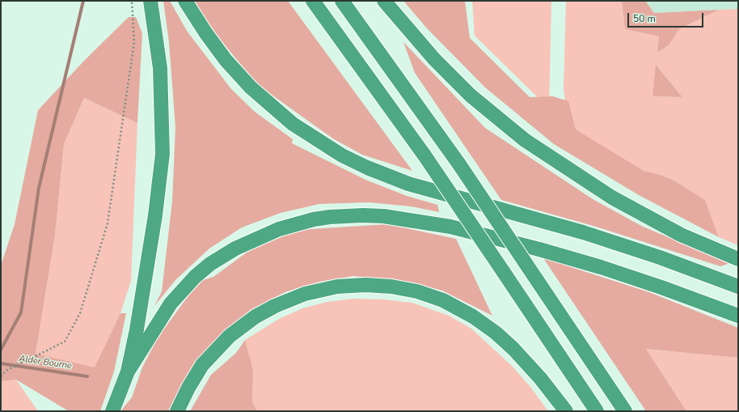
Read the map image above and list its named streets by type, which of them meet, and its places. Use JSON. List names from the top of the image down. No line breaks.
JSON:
{"water":["Alder Bourne"],"scale_bar":"50 m"}
